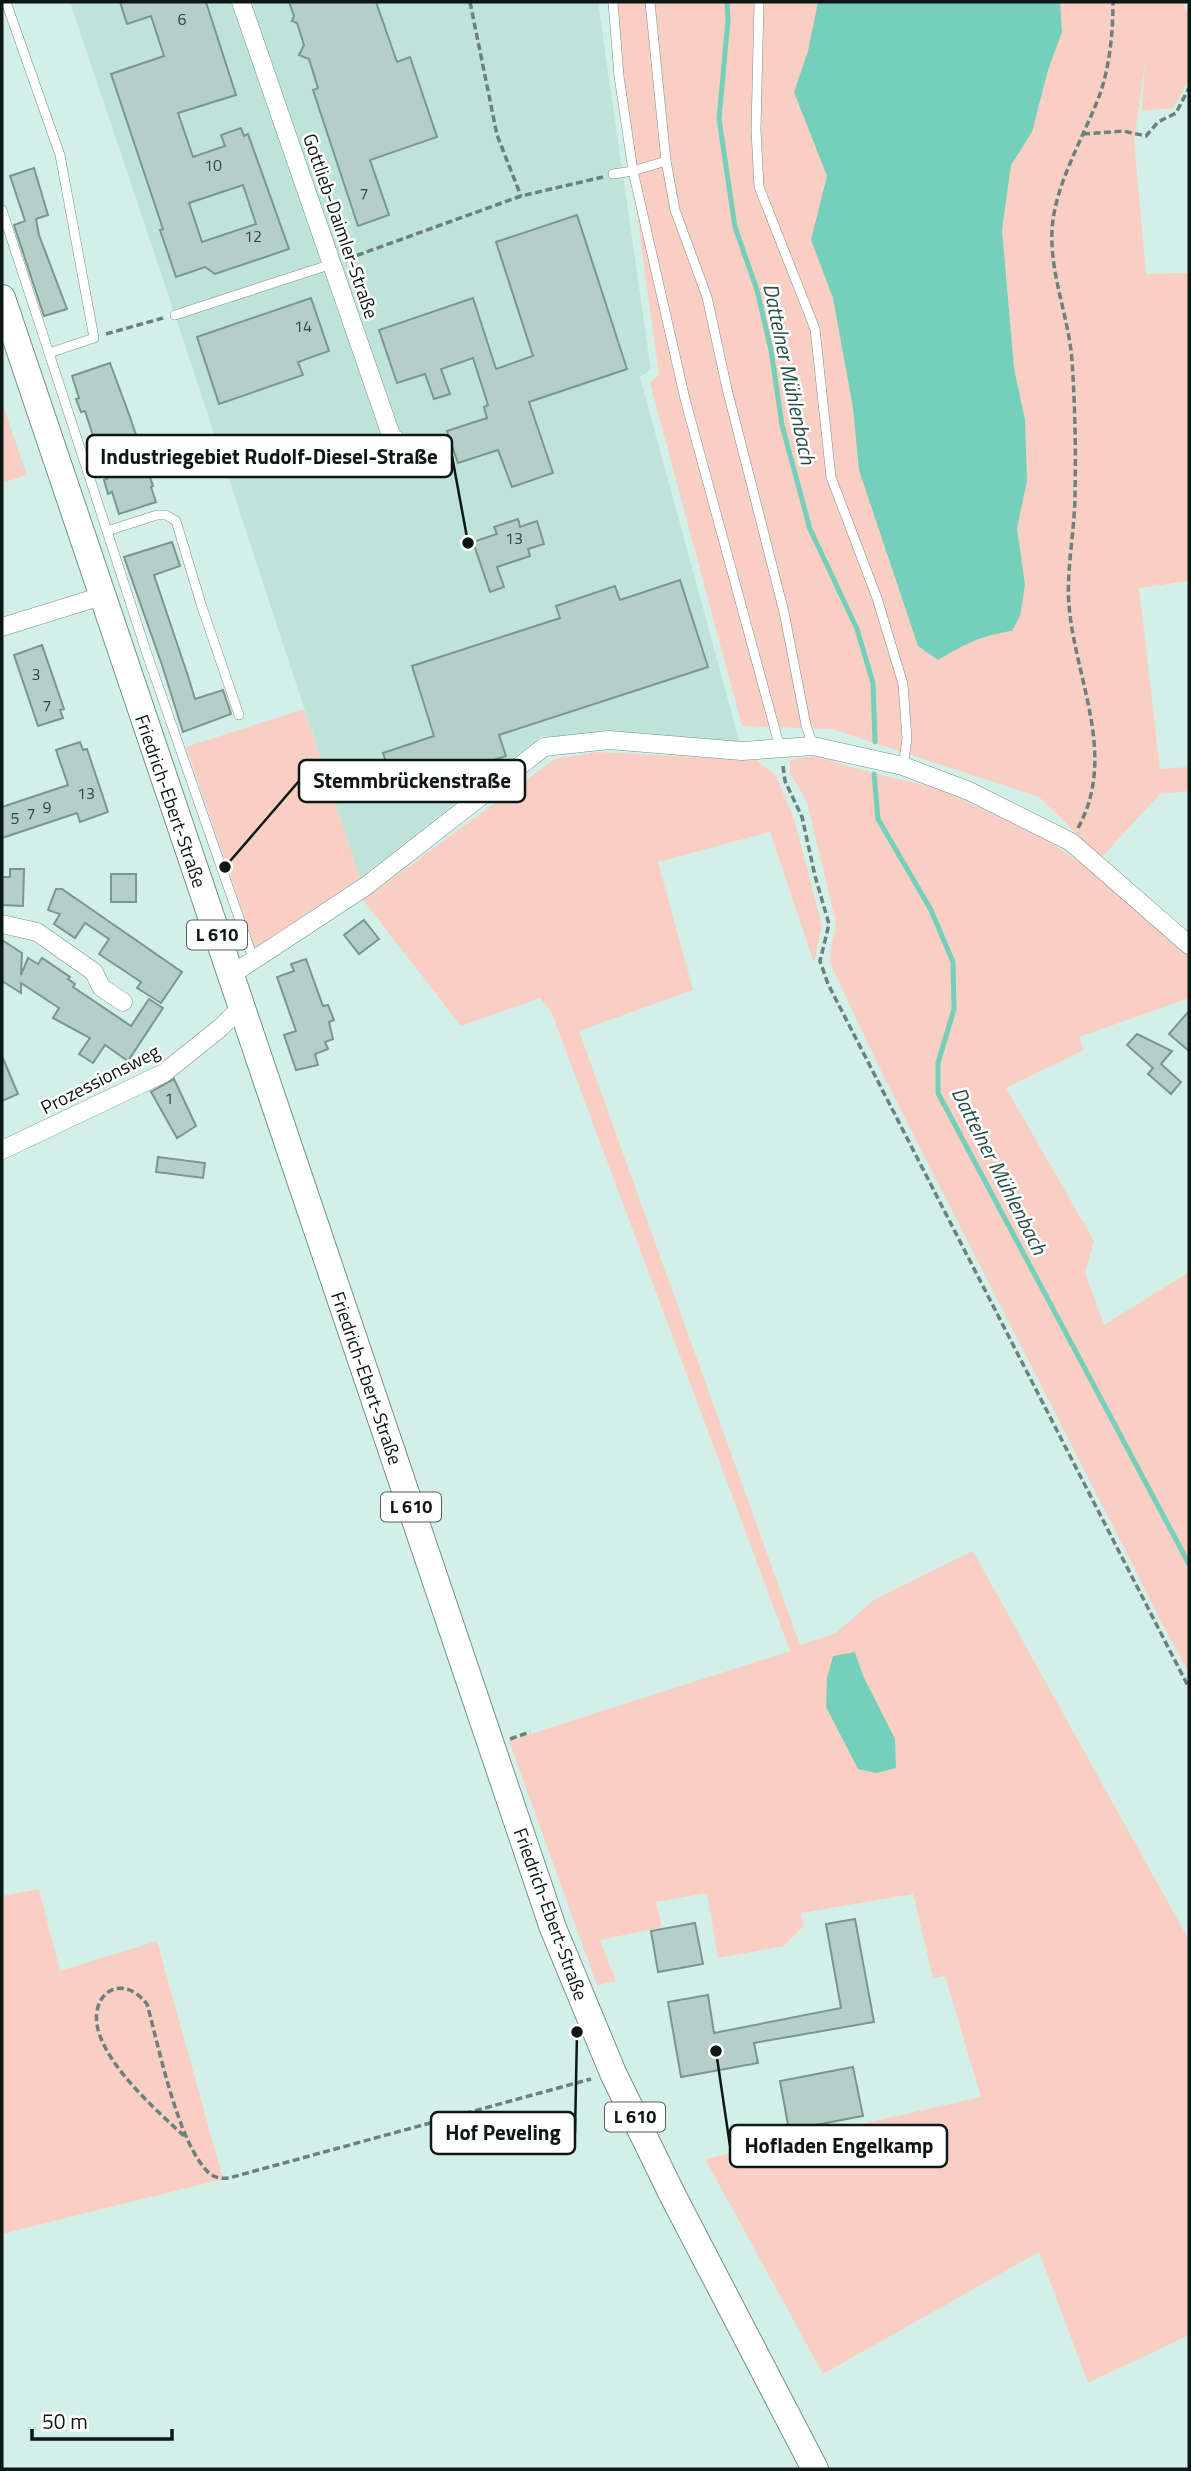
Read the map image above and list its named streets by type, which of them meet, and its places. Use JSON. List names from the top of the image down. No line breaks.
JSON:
{"streets":{"main road":["Friedrich-Ebert-Straße","L 610"],"street":["Gottlieb-Daimler-Straße","Prozessionsweg"]},"crossings":[["Friedrich-Ebert-Straße","Prozessionsweg"]],"water":["Dattelner Mühlenbach"],"places":["Industriegebiet Rudolf-Diesel-Straße","Stemmbrückenstraße","Hof Peveling","Hofladen Engelkamp"],"house_numbers":["6","10","7","12","14","13","3","7","13","9","7","5","1"],"scale_bar":"50 m"}
